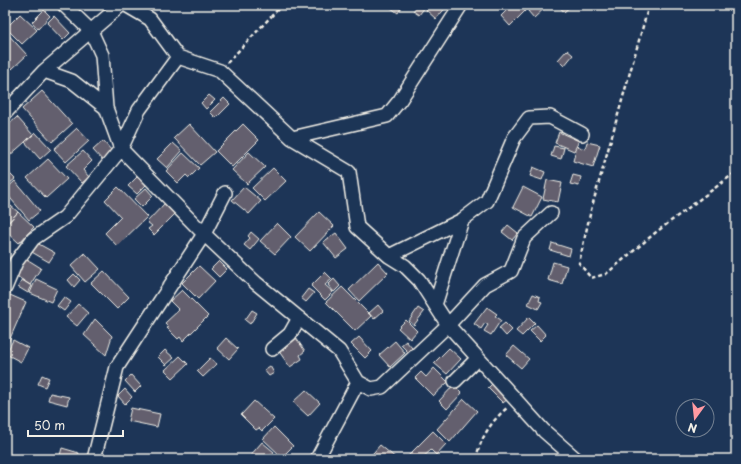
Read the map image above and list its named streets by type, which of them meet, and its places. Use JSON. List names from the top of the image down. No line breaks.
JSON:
{"scale_bar":"50 m","north":"bottom"}
